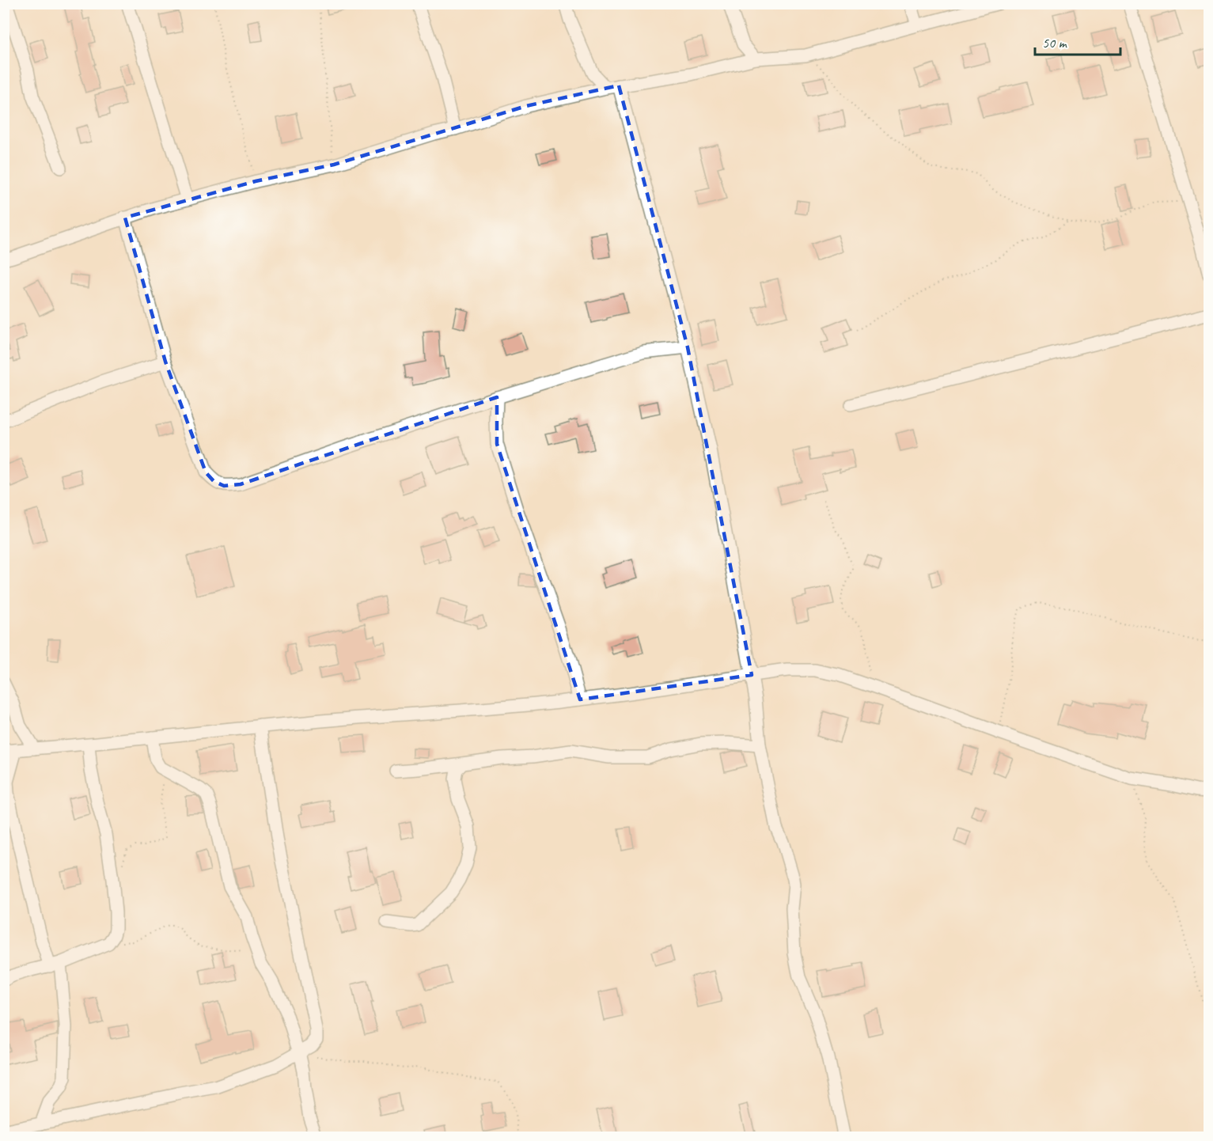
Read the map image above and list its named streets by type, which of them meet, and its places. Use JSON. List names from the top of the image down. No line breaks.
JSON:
{"scale_bar":"50 m"}
